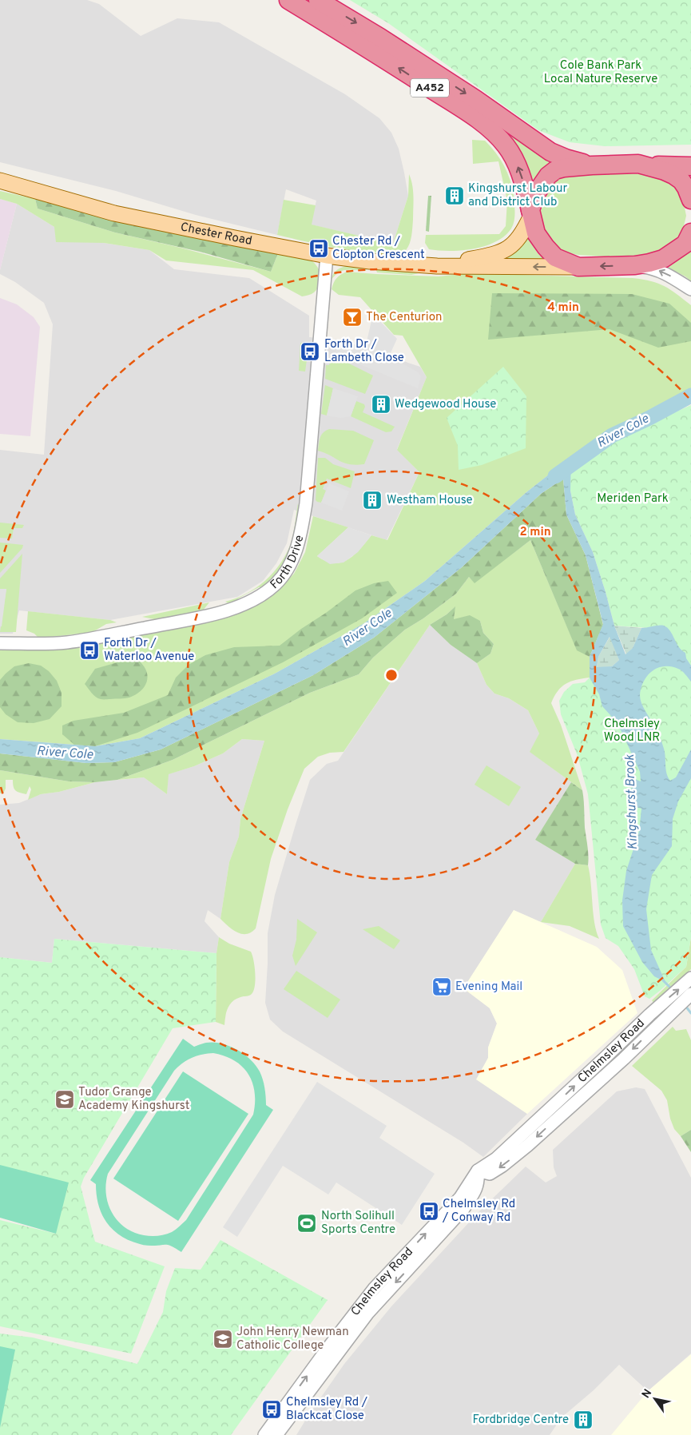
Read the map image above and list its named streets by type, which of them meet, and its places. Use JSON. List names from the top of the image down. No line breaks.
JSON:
{"streets":{"highway":["A452"],"main road":["Chester Road"],"street":["Forth Drive","Chelmsley Road"]},"crossings":[["A452","Chester Road"],["Chester Road","Forth Drive"]],"water":["River Cole","Kingshurst Brook"],"parks":["Cole Bank Park Local Nature Reserve","Meriden Park","Chelmsley Wood LNR"],"places":{"building":["Kingshurst Labour and District Club","Wedgewood House","Westham House","Fordbridge Centre"],"bus stop":["Chester Rd / Clopton Crescent","Forth Dr / Lambeth Close","Forth Dr / Waterloo Avenue","Chelmsley Rd / Conway Rd","Chelmsley Rd / Blackcat Close"],"bar":["The Centurion"],"supermarket":["Evening Mail"],"school or university":["Tudor Grange Academy Kingshurst","John Henry Newman Catholic College"],"sports":["North Solihull Sports Centre"]},"north":"top left","rings":["4 min","2 min"]}
